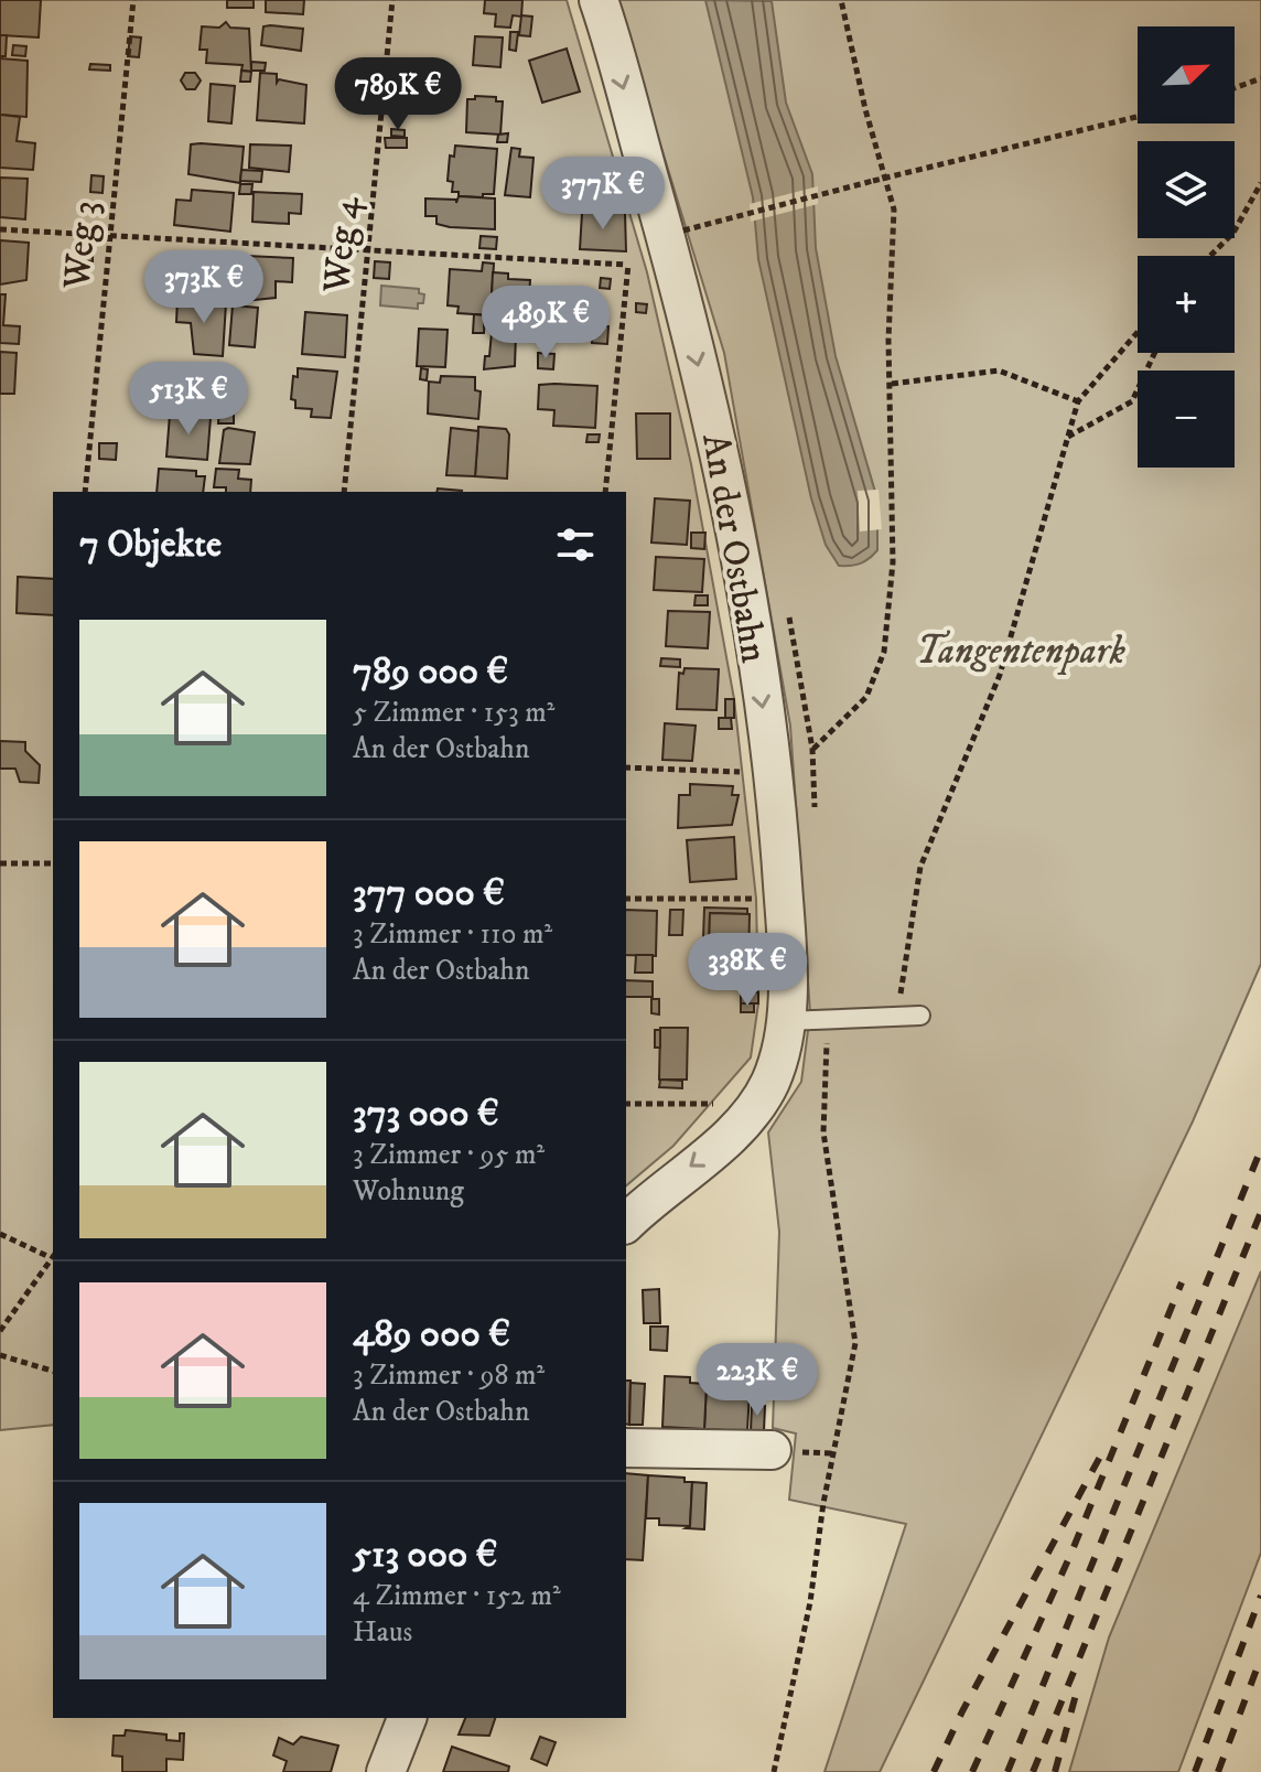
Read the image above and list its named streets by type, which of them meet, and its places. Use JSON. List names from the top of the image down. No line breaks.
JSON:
{"streets":{"street":["An der Ostbahn"],"path":["Weg 3","Weg 4"]},"one_way":["An der Ostbahn"],"parks":["Tangentenpark"],"north":"top right","page":{"map_buttons":["+","−"],"price":["789K €","377K €","373K €","489K €","513K €","338K €","223K €"],"heading":"7 Objekte","list":[{"name":"789 000 €","note":"5 Zimmer · 153 m² · An der Ostbahn"},{"name":"377 000 €","note":"3 Zimmer · 110 m² · An der Ostbahn"},{"name":"373 000 €","note":"3 Zimmer · 95 m² · Wohnung"},{"name":"489 000 €","note":"3 Zimmer · 98 m² · An der Ostbahn"},{"name":"513 000 €","note":"4 Zimmer · 152 m² · Haus"}]}}
